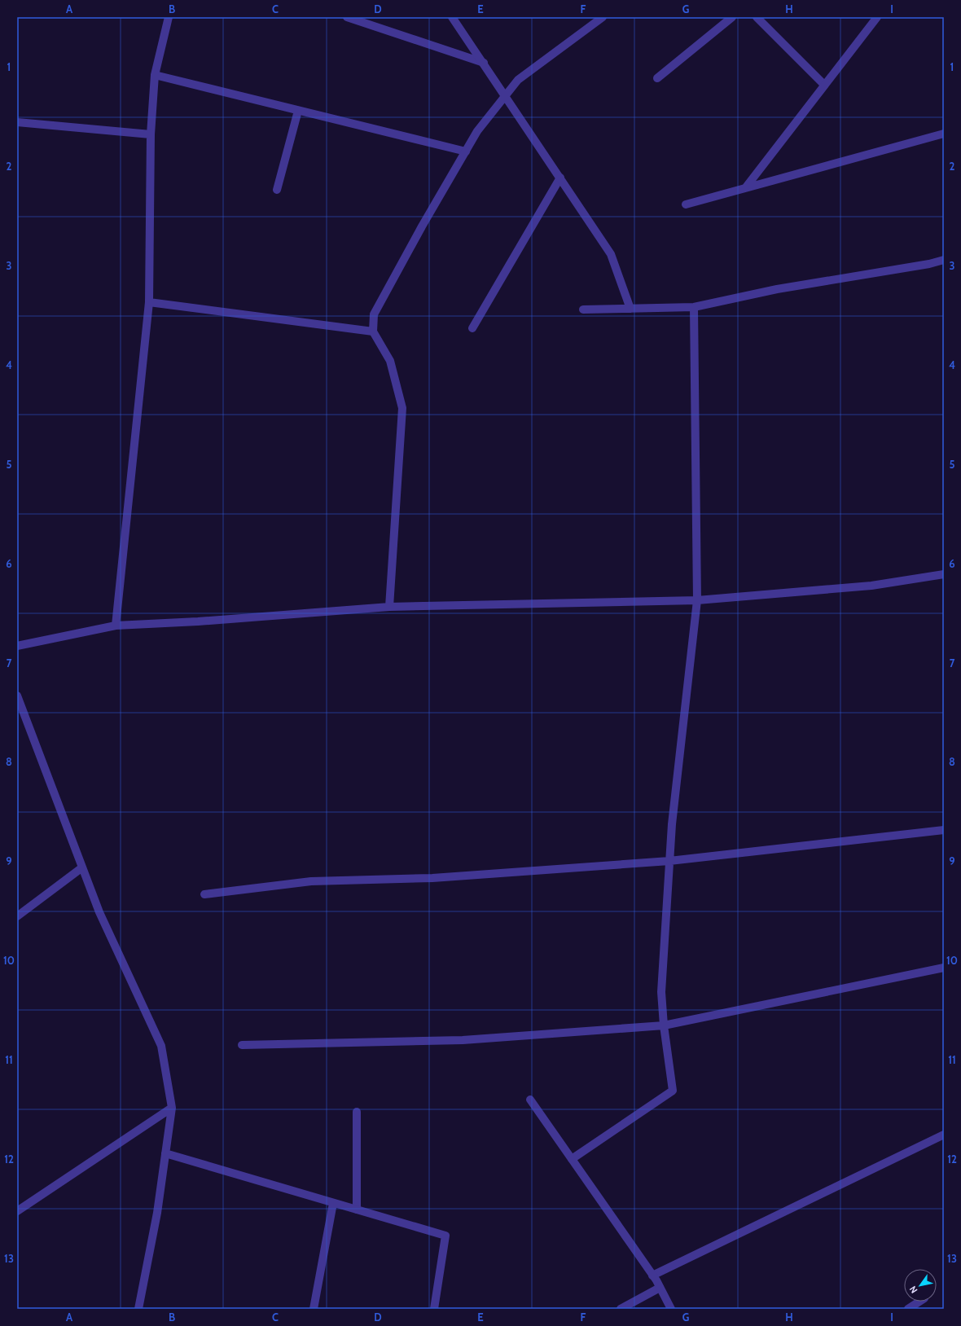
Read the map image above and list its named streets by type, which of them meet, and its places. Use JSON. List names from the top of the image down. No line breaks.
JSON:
{"north":"bottom left","grid":{"columns":["A","B","C","D","E","F","G","H","I"],"rows":["1","2","3","4","5","6","7","8","9","10","11","12","13"]}}
